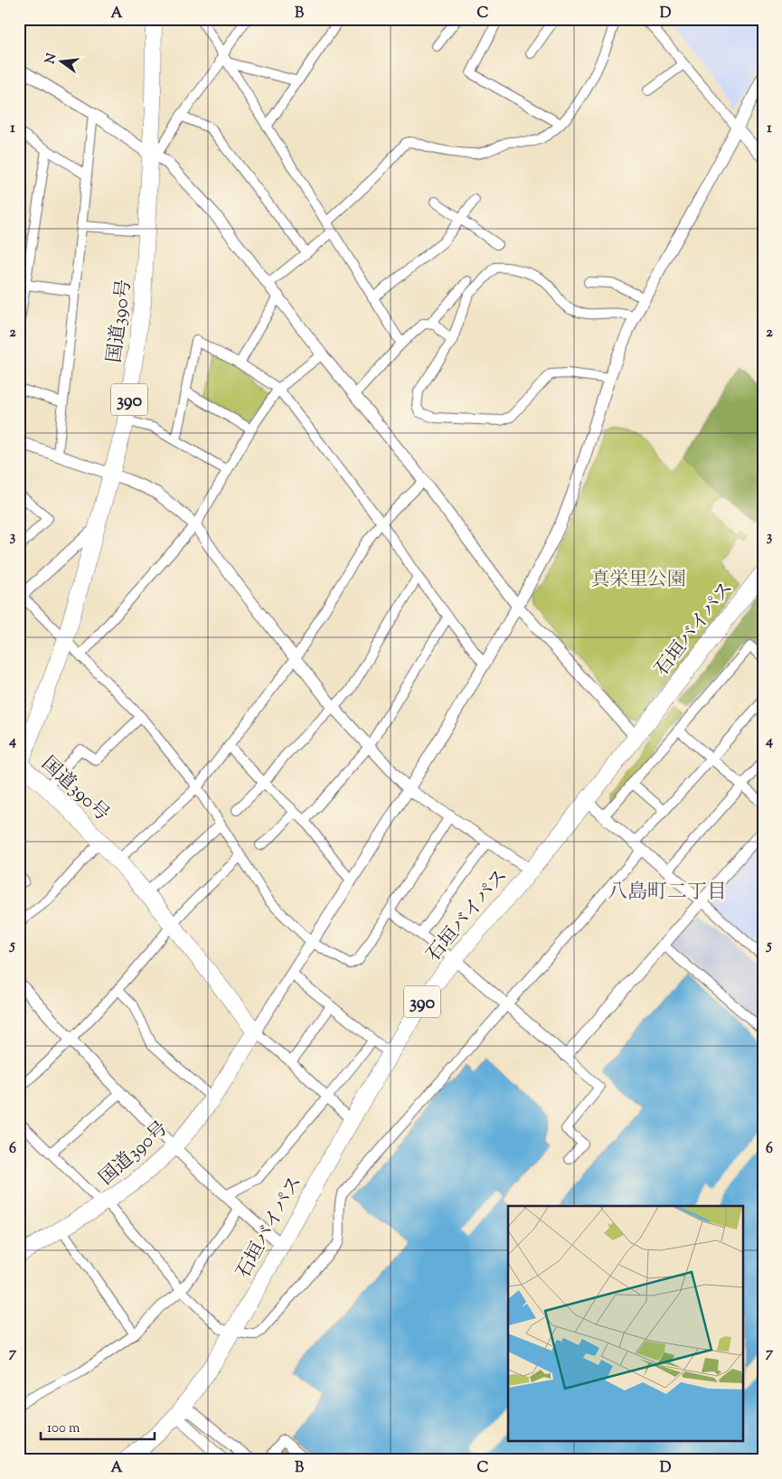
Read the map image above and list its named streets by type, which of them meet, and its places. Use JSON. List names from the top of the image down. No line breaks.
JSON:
{"streets":{"highway":["国道390号","390","石垣バイパス"]},"districts":["八島町二丁目"],"parks":["真栄里公園"],"scale_bar":"100 m","north":"left","grid":{"columns":["A","B","C","D"],"rows":["1","2","3","4","5","6","7"]}}
